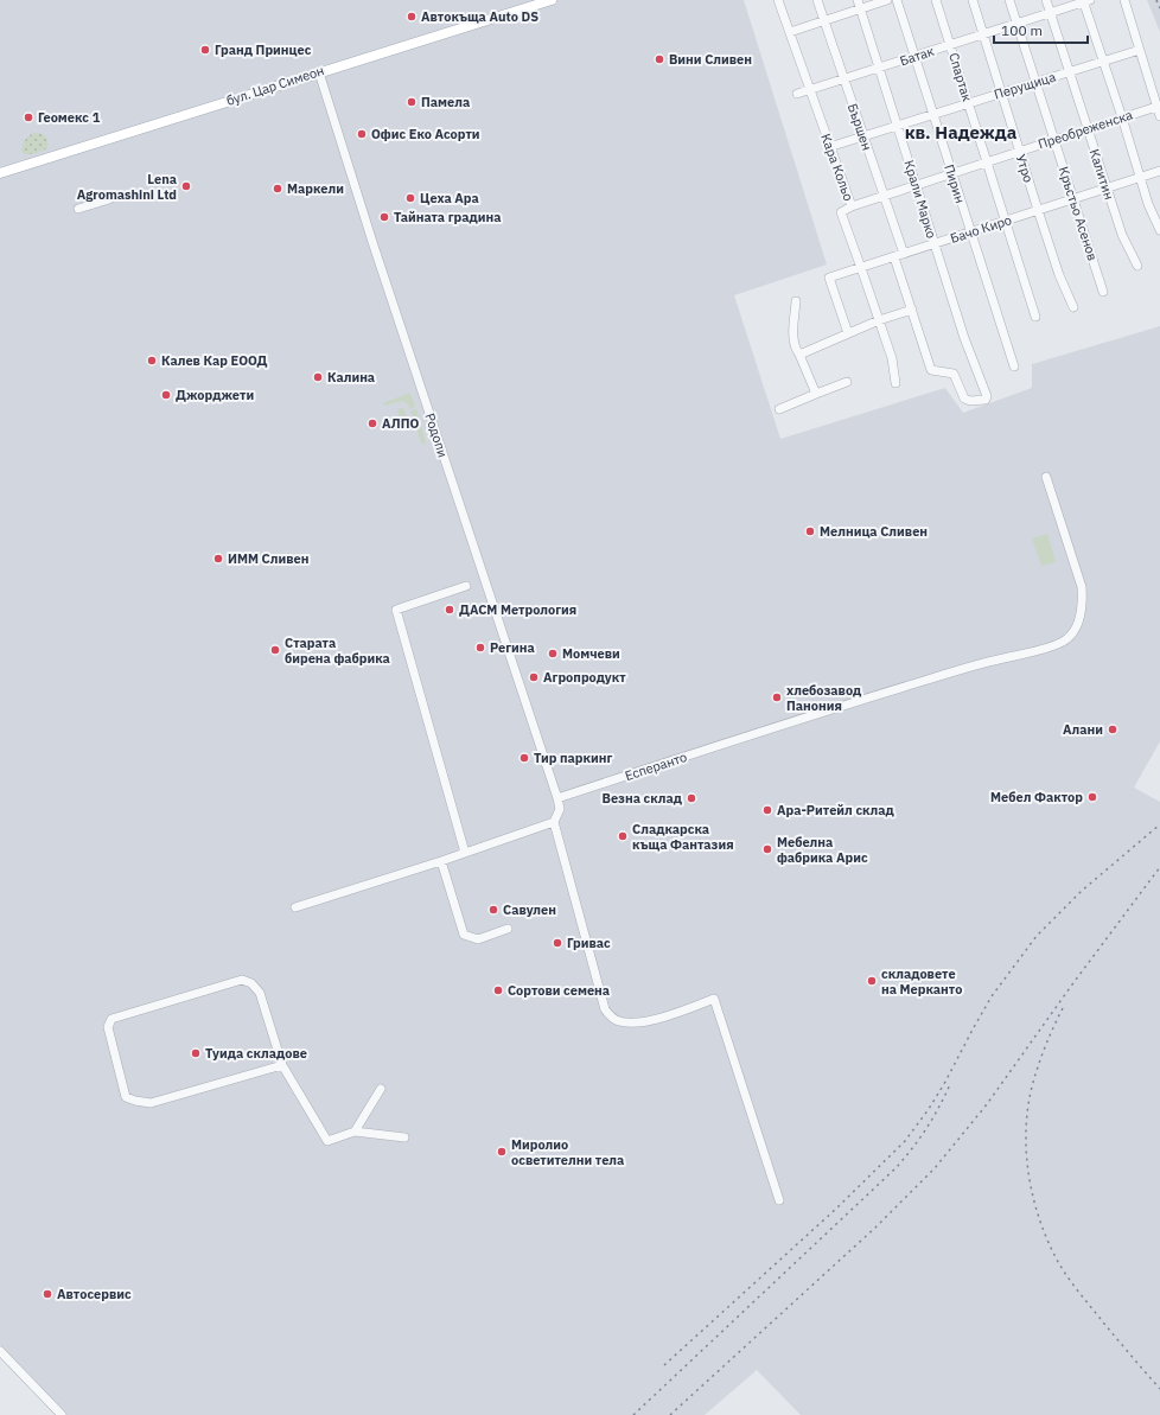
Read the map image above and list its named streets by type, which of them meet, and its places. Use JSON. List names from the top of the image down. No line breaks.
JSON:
{"streets":{"main road":["бул. Цар Симеон"],"street":["Батак","Спартак","Перущица","Бършен","Преобреженска","Кара Кольо","Утро","Калитин","Пирин","Крали Марко","Кръстьо Асенов","Бачо Киро","Родопи","Есперанто"]},"crossings":[["Батак","Спартак"],["Батак","Бършен"],["Батак","Кара Кольо"],["Батак","Утро"],["Батак","Калитин"],["Батак","Пирин"],["Батак","Крали Марко"],["Батак","Кръстьо Асенов"],["Спартак","Перущица"],["Спартак","Преобреженска"],["Спартак","Бачо Киро"],["бул. Цар Симеон","Родопи"],["Перущица","Бършен"],["Перущица","Кара Кольо"],["Перущица","Утро"],["Перущица","Калитин"],["Перущица","Пирин"],["Перущица","Крали Марко"],["Перущица","Кръстьо Асенов"],["Бършен","Преобреженска"],["Бършен","Бачо Киро"],["Преобреженска","Кара Кольо"],["Преобреженска","Утро"],["Преобреженска","Калитин"],["Преобреженска","Пирин"],["Преобреженска","Крали Марко"],["Преобреженска","Кръстьо Асенов"],["Кара Кольо","Бачо Киро"],["Утро","Бачо Киро"],["Калитин","Бачо Киро"],["Пирин","Бачо Киро"],["Крали Марко","Бачо Киро"],["Кръстьо Асенов","Бачо Киро"],["Родопи","Есперанто"]],"districts":["кв. Надежда"],"places":["Автокъща Auto DS","Гранд Принцес","Вини Сливен","Памела","Геомекс 1","Офис Еко Асорти","Lena Agromashini Ltd","Маркели","Цеха Ара","Тайната градина","Калев Кар ЕООД","Калина","Джорджети","АЛПО","Мелница Сливен","ИММ Сливен","ДАСМ Метрология","Регина","Старата бирена фабрика","Момчеви","Агропродукт","хлебозавод Панония","Алани","Тир паркинг","Мебел Фактор","Везна склад","Ара-Ритейл склад","Сладкарска къща Фантазия","Мебелна фабрика Арис","Савулен","Гривас","складовете на Мерканто","Сортови семена","Туида складове","Миролио осветителни тела","Автосервис"],"scale_bar":"100 m"}
